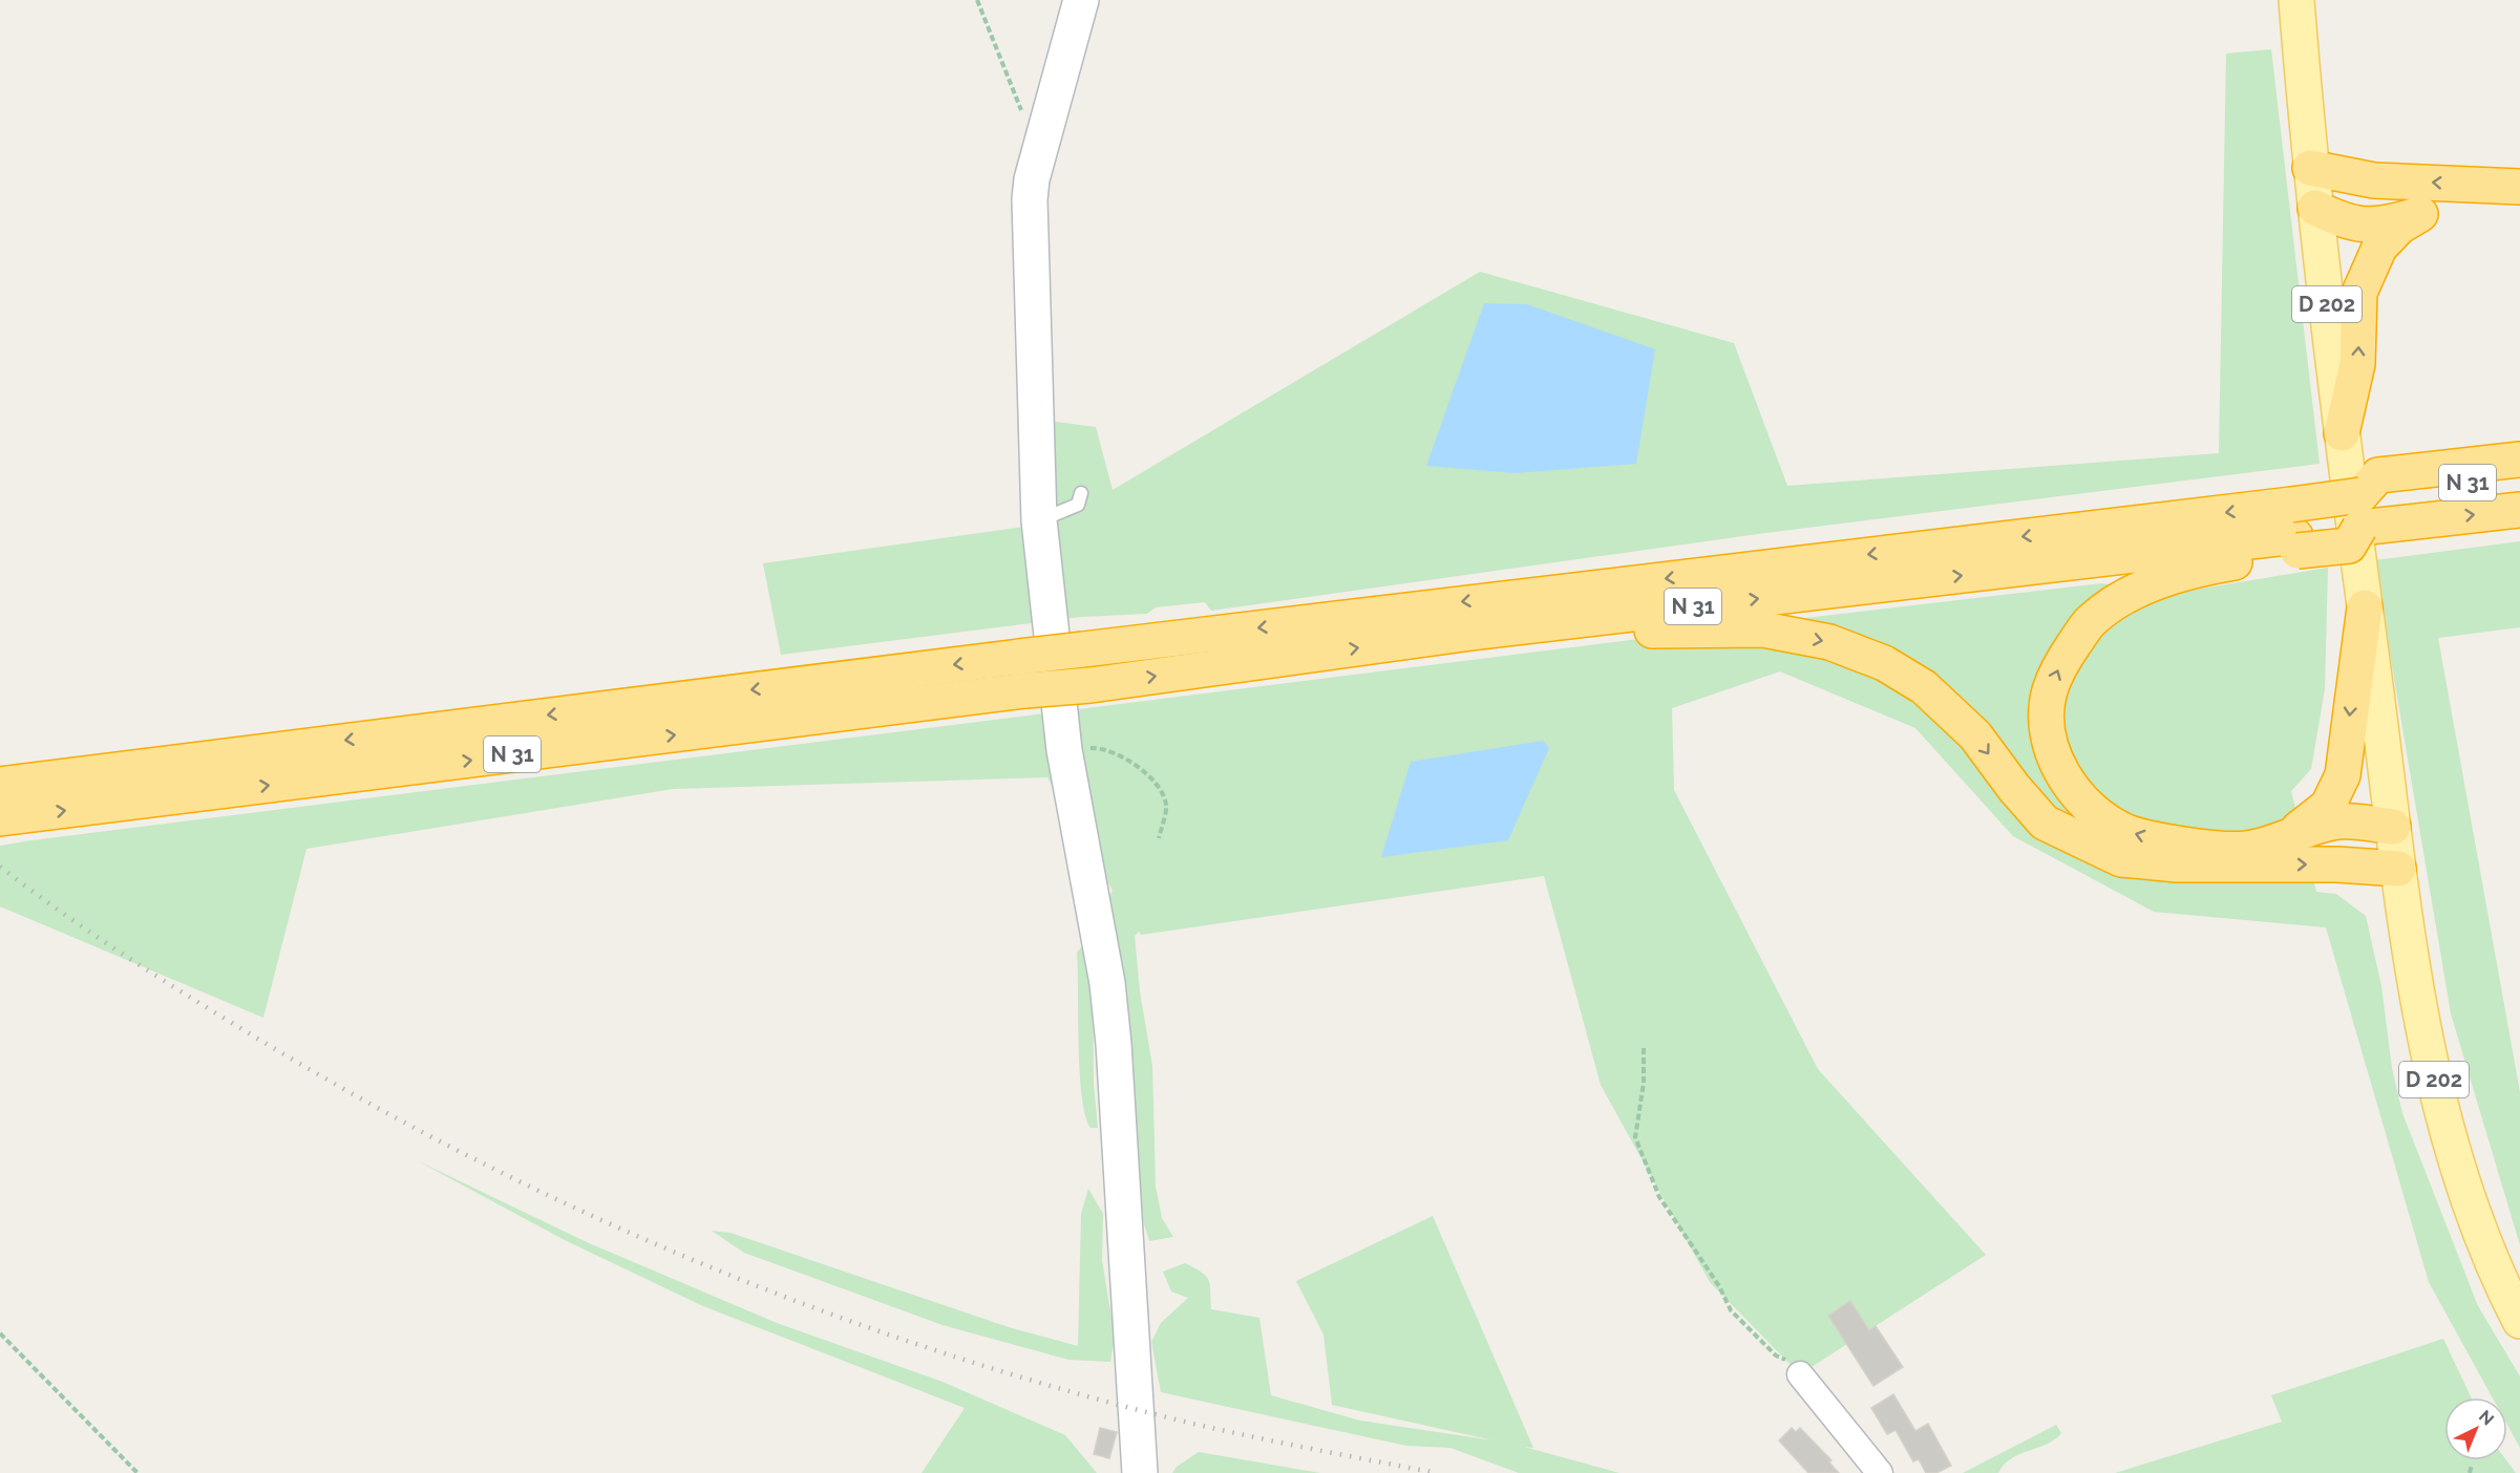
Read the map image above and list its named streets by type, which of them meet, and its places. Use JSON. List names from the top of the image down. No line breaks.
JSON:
{"streets":{"highway":["N 31"],"main road":["D 202"]},"north":"top right"}
